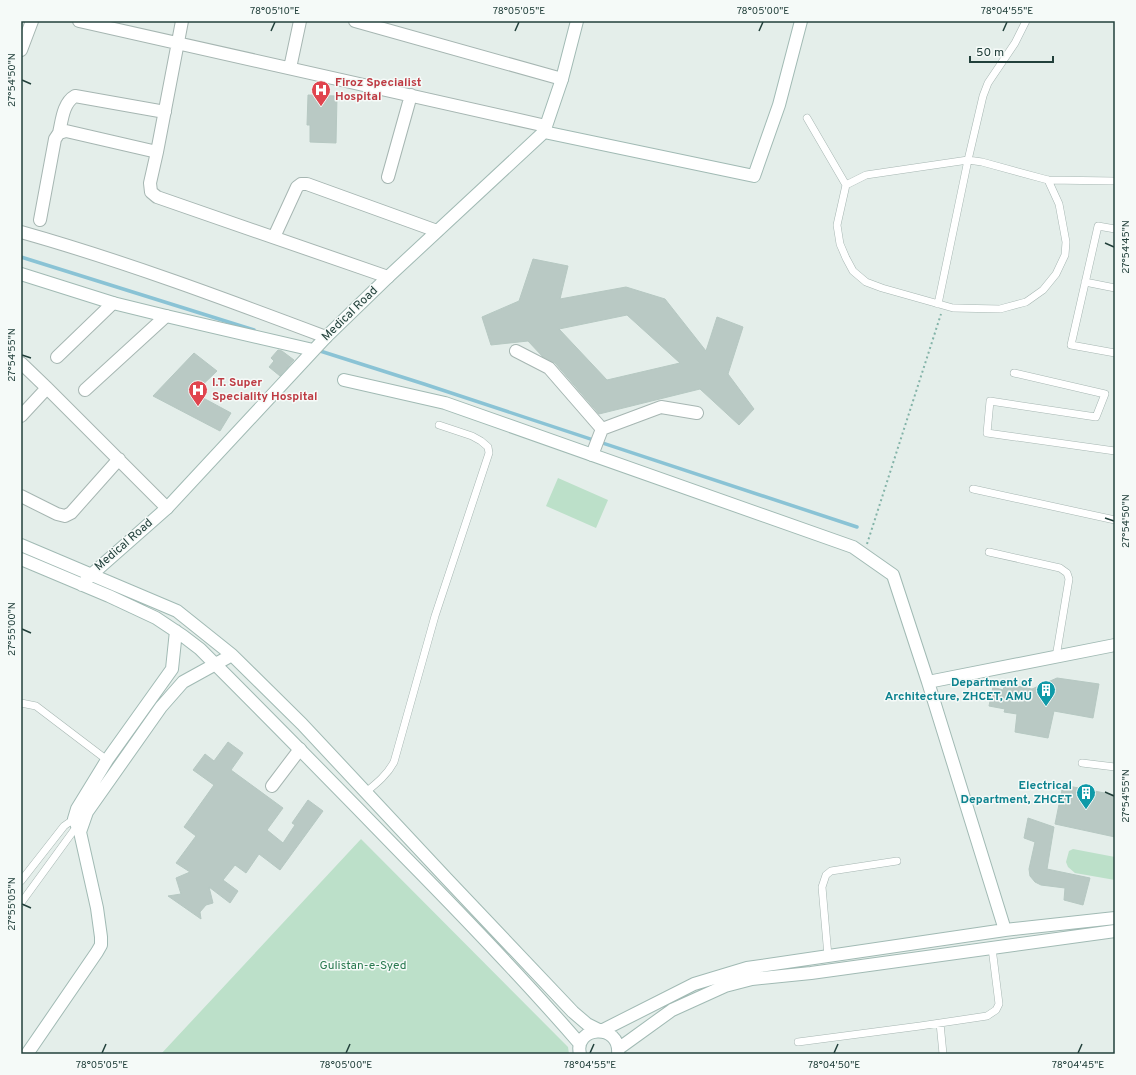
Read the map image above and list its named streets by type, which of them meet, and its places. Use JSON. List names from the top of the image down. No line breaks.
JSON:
{"streets":{"street":["Medical Road"]},"parks":["Gulistan-e-Syed"],"places":{"hospital":["Firoz Specialist Hospital","I.T. Super Speciality Hospital"],"building":["Department of Architecture, ZHCET, AMU","Electrical Department, ZHCET"]},"scale_bar":"50 m","coordinates":["78°05'10\"E","78°05'05\"E","78°05'00\"E","78°04'55\"E","27°54'50\"N","27°54'45\"N","27°54'55\"N","27°55'00\"N","27°55'05\"N","78°04'50\"E","78°04'45\"E"]}
